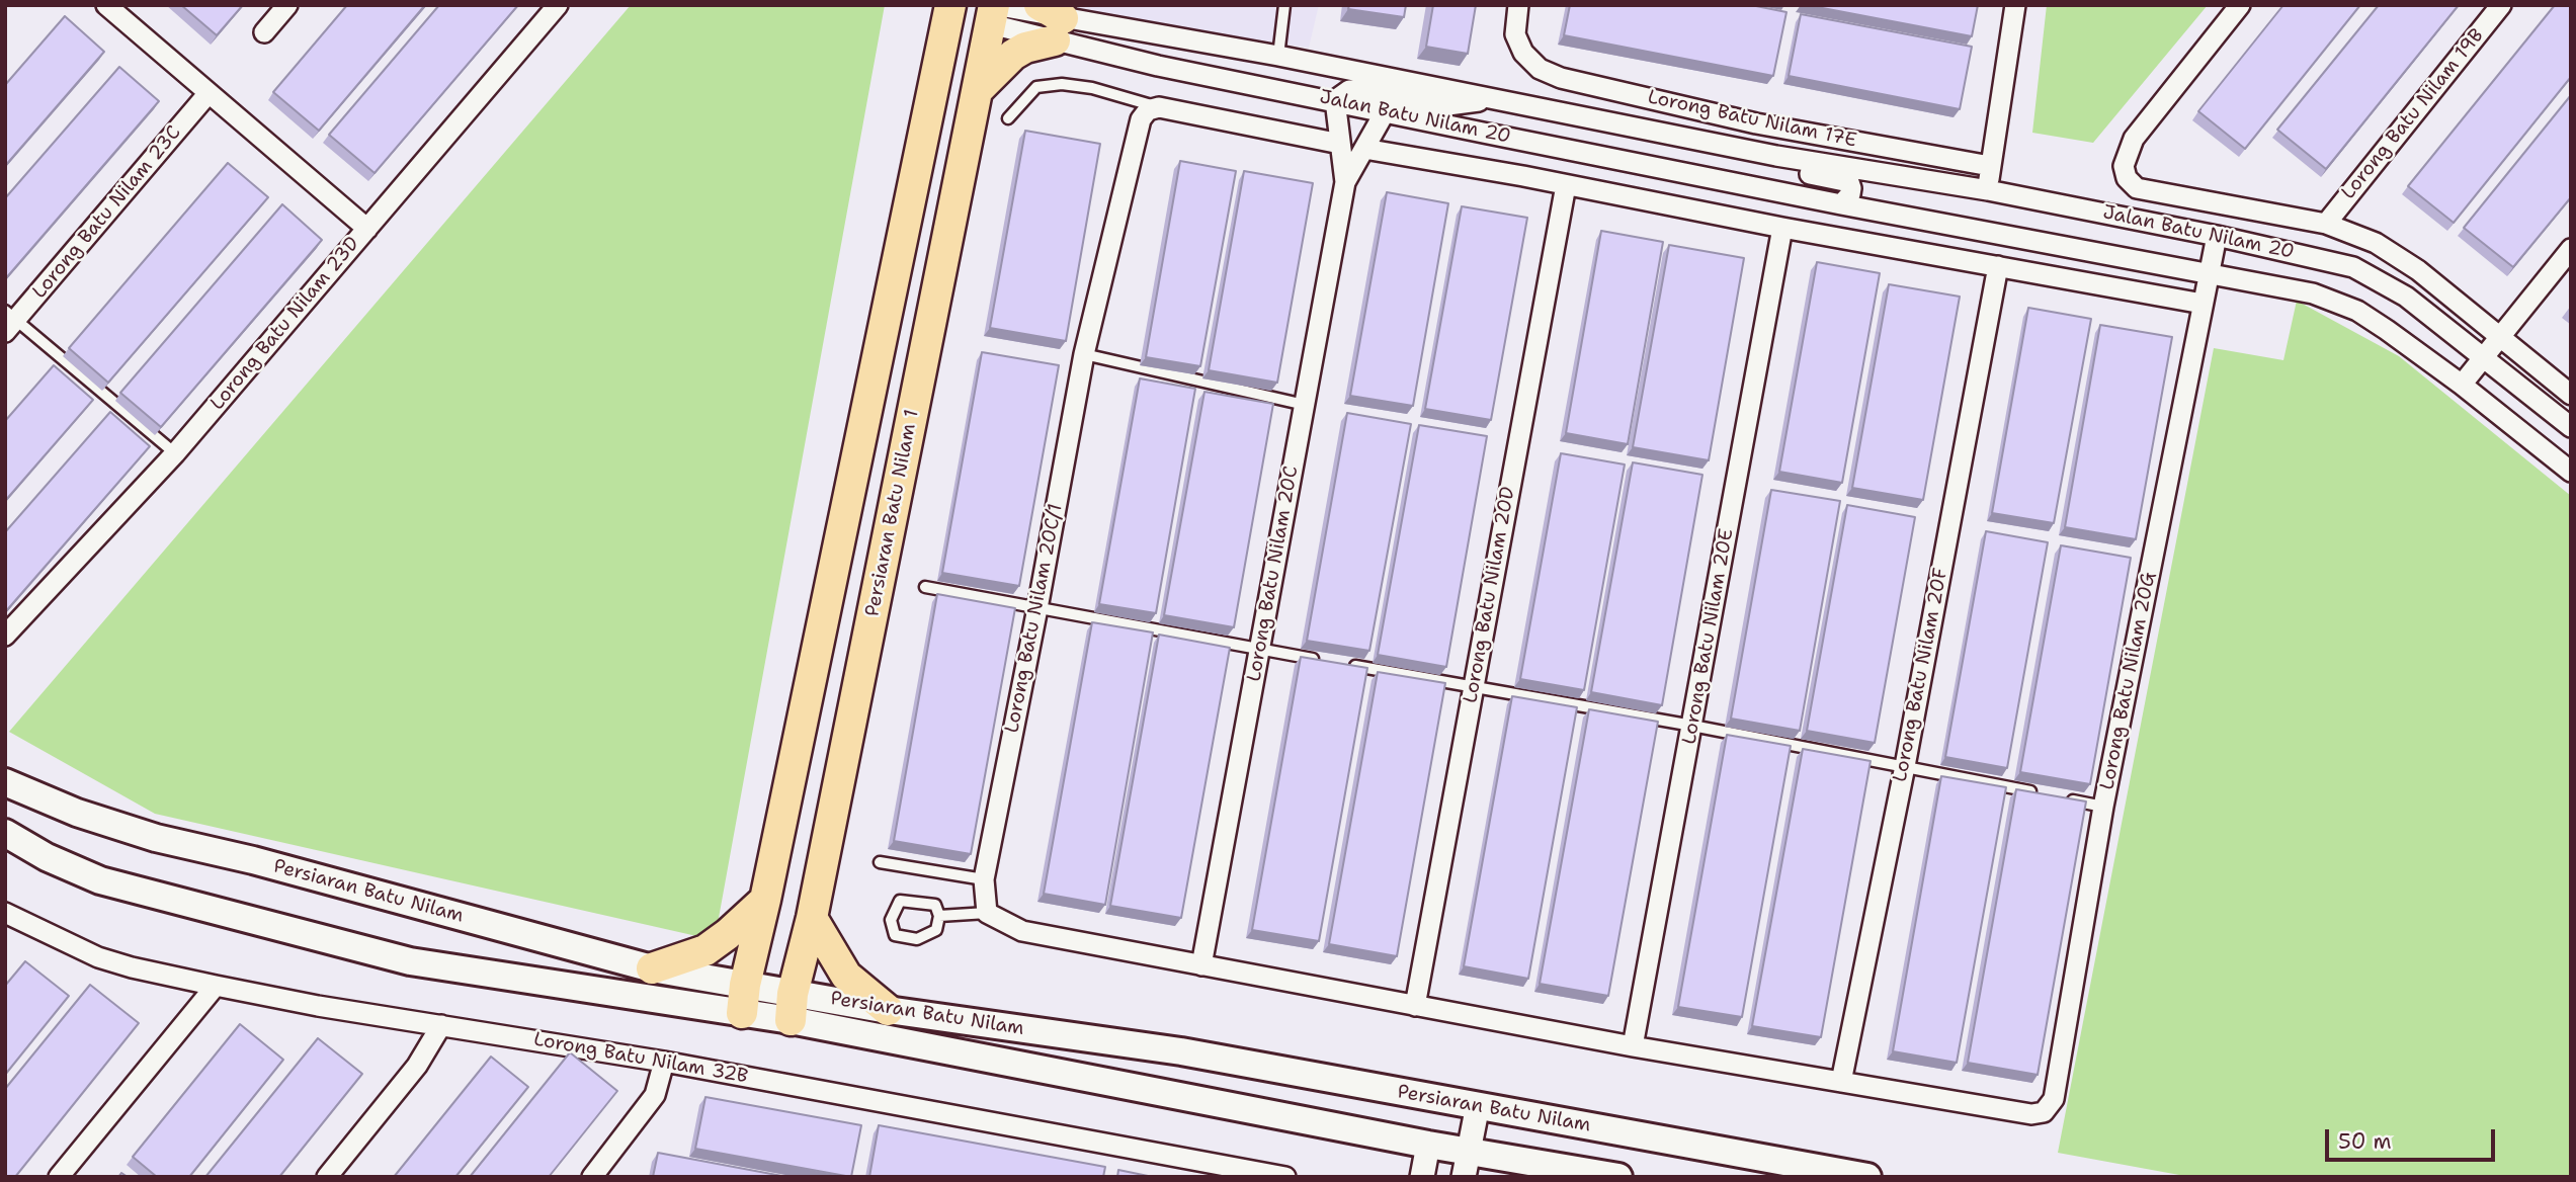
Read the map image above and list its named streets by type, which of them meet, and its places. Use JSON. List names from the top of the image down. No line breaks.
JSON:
{"streets":{"main road":["Persiaran Batu Nilam 1","Persiaran Batu Nilam"],"street":["Lorong Batu Nilam 19B","Jalan Batu Nilam 20","Lorong Batu Nilam 17E","Lorong Batu Nilam 23C","Lorong Batu Nilam 23D","Lorong Batu Nilam 20C","Lorong Batu Nilam 20D","Lorong Batu Nilam 20C/1","Lorong Batu Nilam 20E","Lorong Batu Nilam 20F","Lorong Batu Nilam 20G","Lorong Batu Nilam 32B"]},"crossings":[["Jalan Batu Nilam 20","Persiaran Batu Nilam 1"],["Jalan Batu Nilam 20","Lorong Batu Nilam 20G"],["Persiaran Batu Nilam 1","Persiaran Batu Nilam"],["Lorong Batu Nilam 20F","Lorong Batu Nilam 20G"]],"scale_bar":"50 m"}
